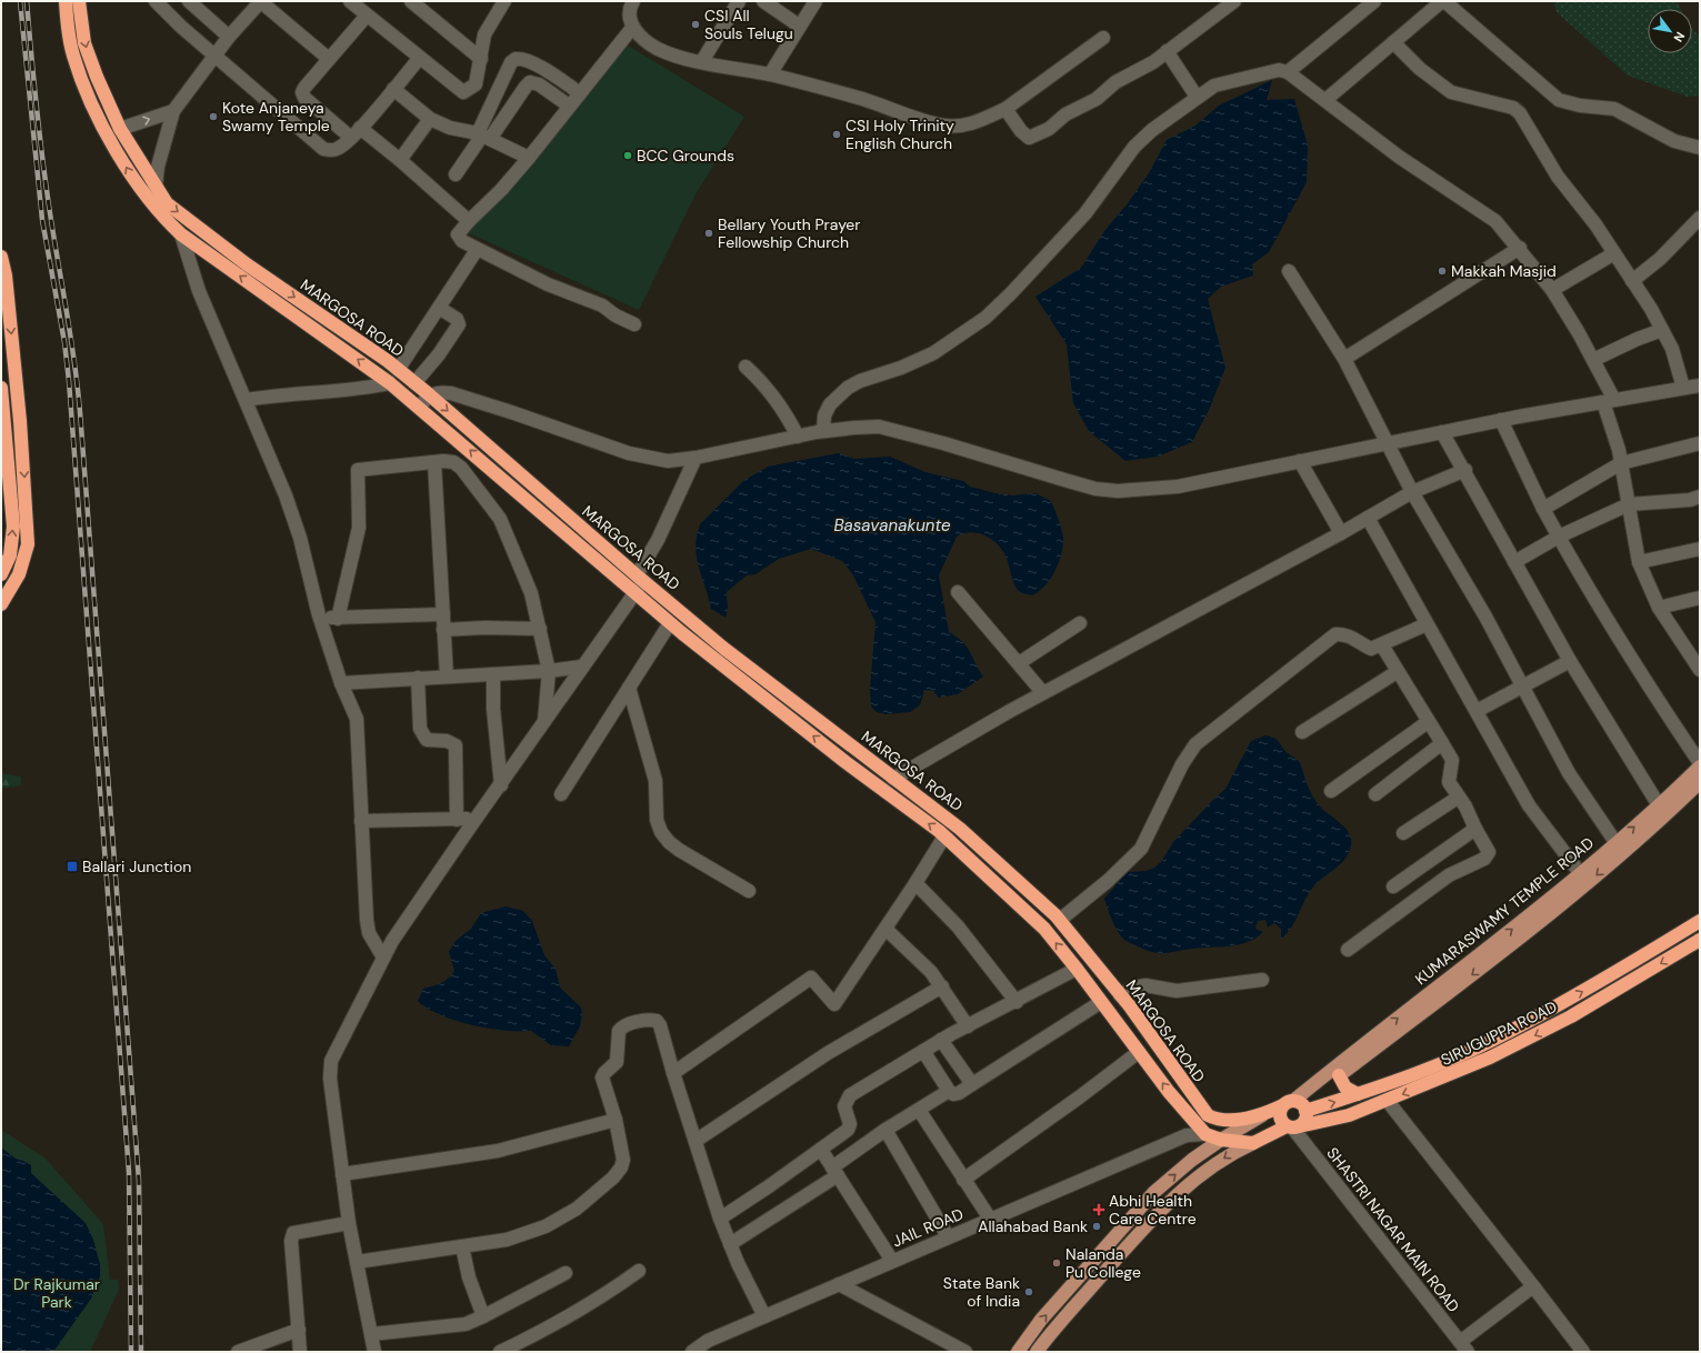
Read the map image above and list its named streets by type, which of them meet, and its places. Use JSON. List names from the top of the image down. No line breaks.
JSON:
{"streets":{"highway":["MARGOSA ROAD","SIRUGUPPA ROAD"],"main road":["KUMARASWAMY TEMPLE ROAD"],"street":["JAIL ROAD","SHASTRI NAGAR MAIN ROAD"]},"crossings":[["MARGOSA ROAD","JAIL ROAD"],["SIRUGUPPA ROAD","SHASTRI NAGAR MAIN ROAD"]],"water":["Basavanakunte"],"parks":["Dr Rajkumar Park"],"places":{"other":["CSI All Souls Telugu","Kote Anjaneya Swamy Temple","CSI Holy Trinity English Church","BCC Grounds","Bellary Youth Prayer Fellowship Church","Makkah Masjid","Allahabad Bank","Nalanda Pu College","State Bank of India"],"transit":["Ballari Junction"],"health":["Abhi Health Care Centre"]},"north":"bottom right"}
